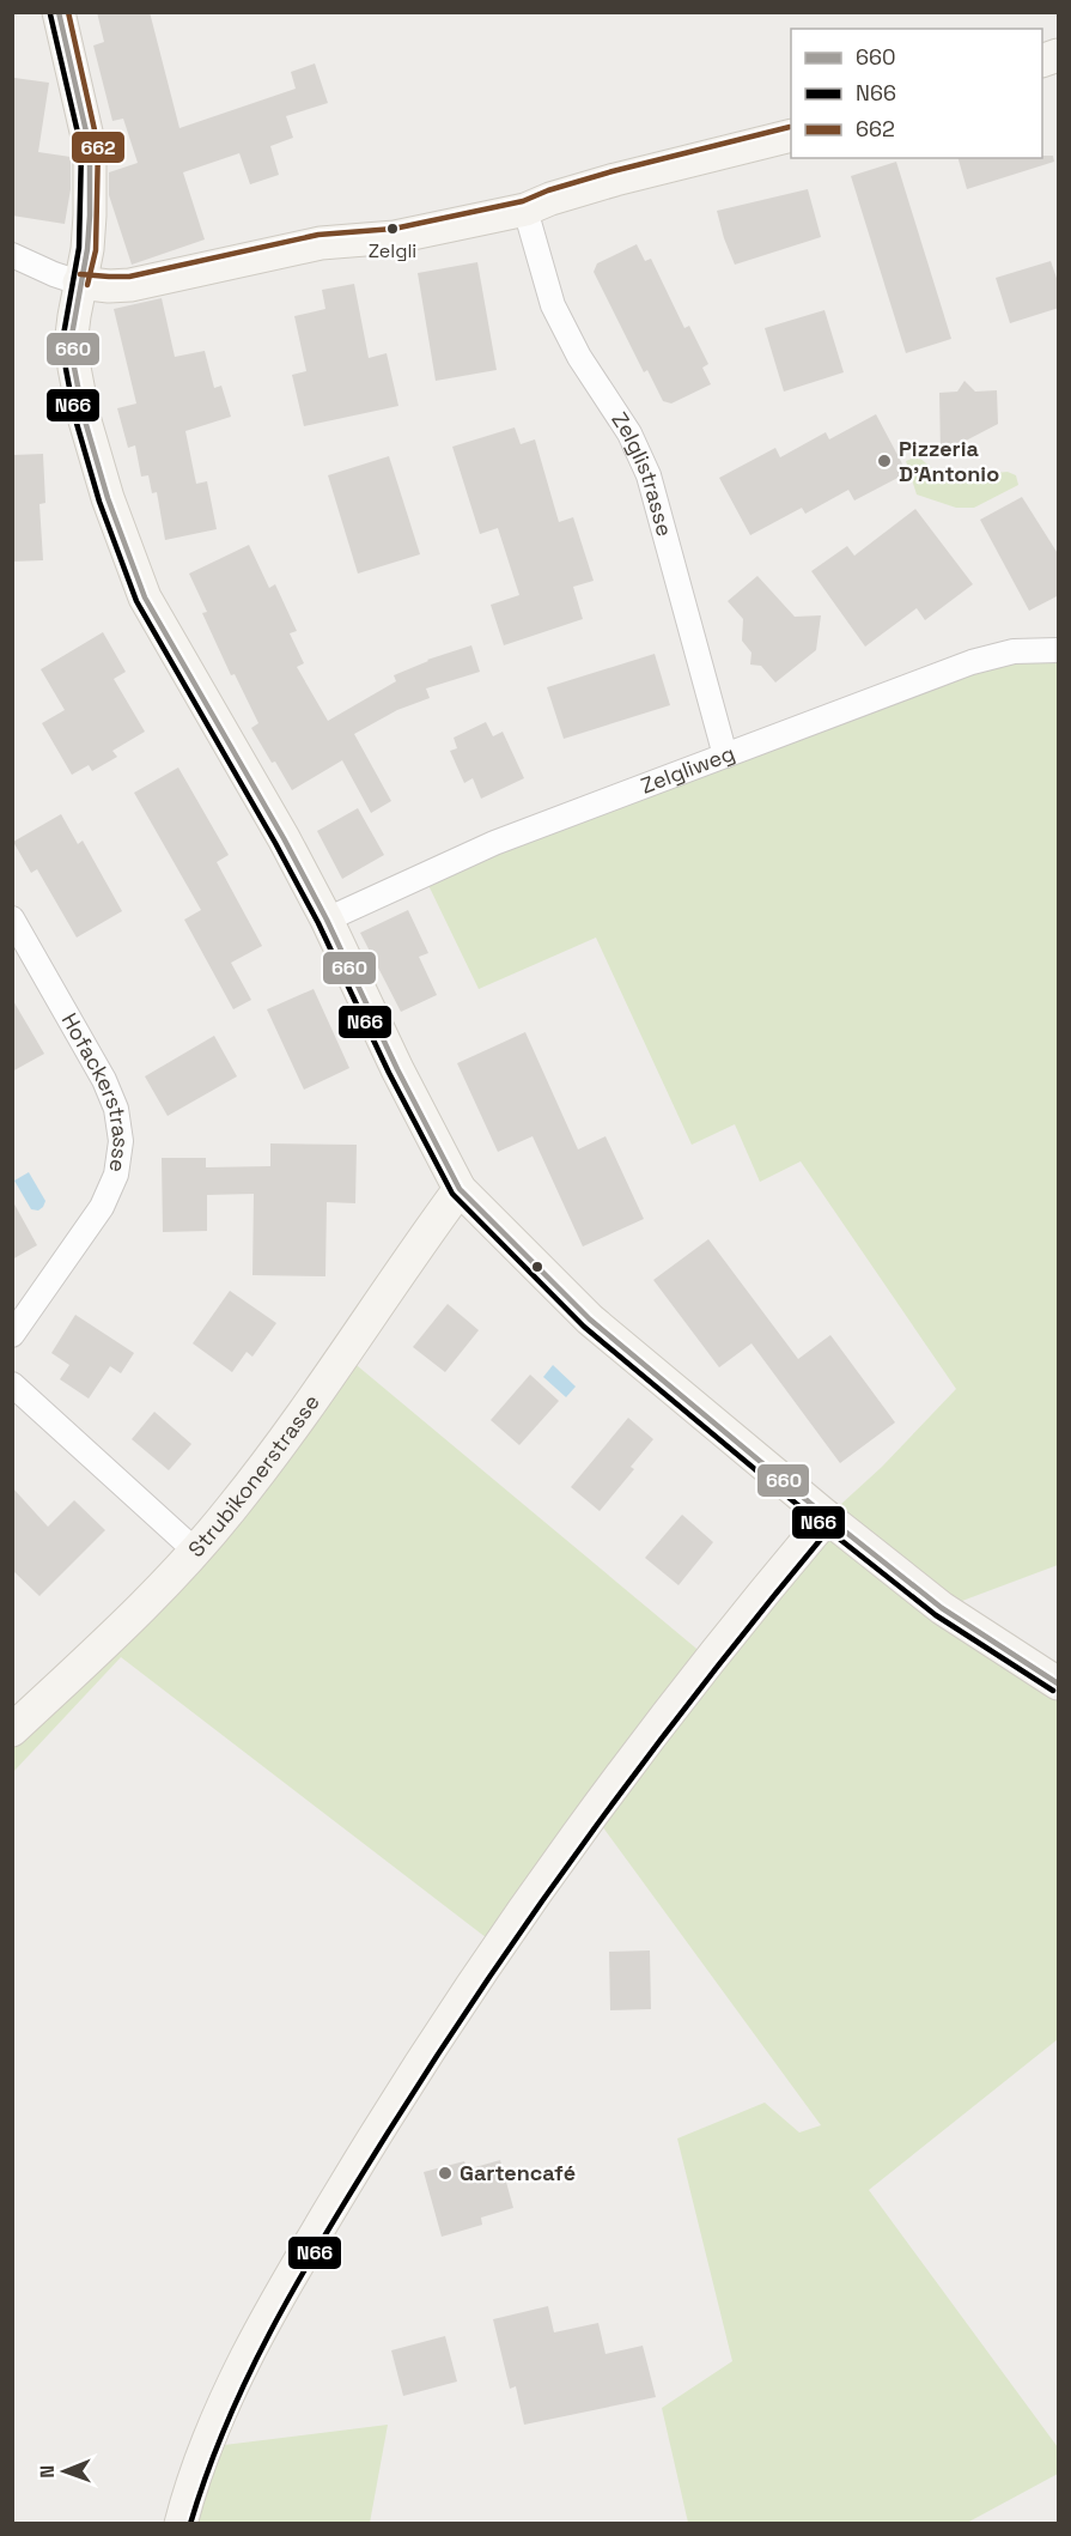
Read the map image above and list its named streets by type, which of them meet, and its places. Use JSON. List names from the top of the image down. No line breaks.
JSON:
{"streets":{"street":["Zelglistrasse","Zelgliweg","Hofackerstrasse","Strubikonerstrasse"]},"crossings":[["Zelglistrasse","Zelgliweg"]],"places":["Zelgli","Pizzeria D'Antonio","Gartencafé"],"lines":["transit line 660","transit line 662","transit line N66"],"legend":["660","N66","662"],"north":"left"}
